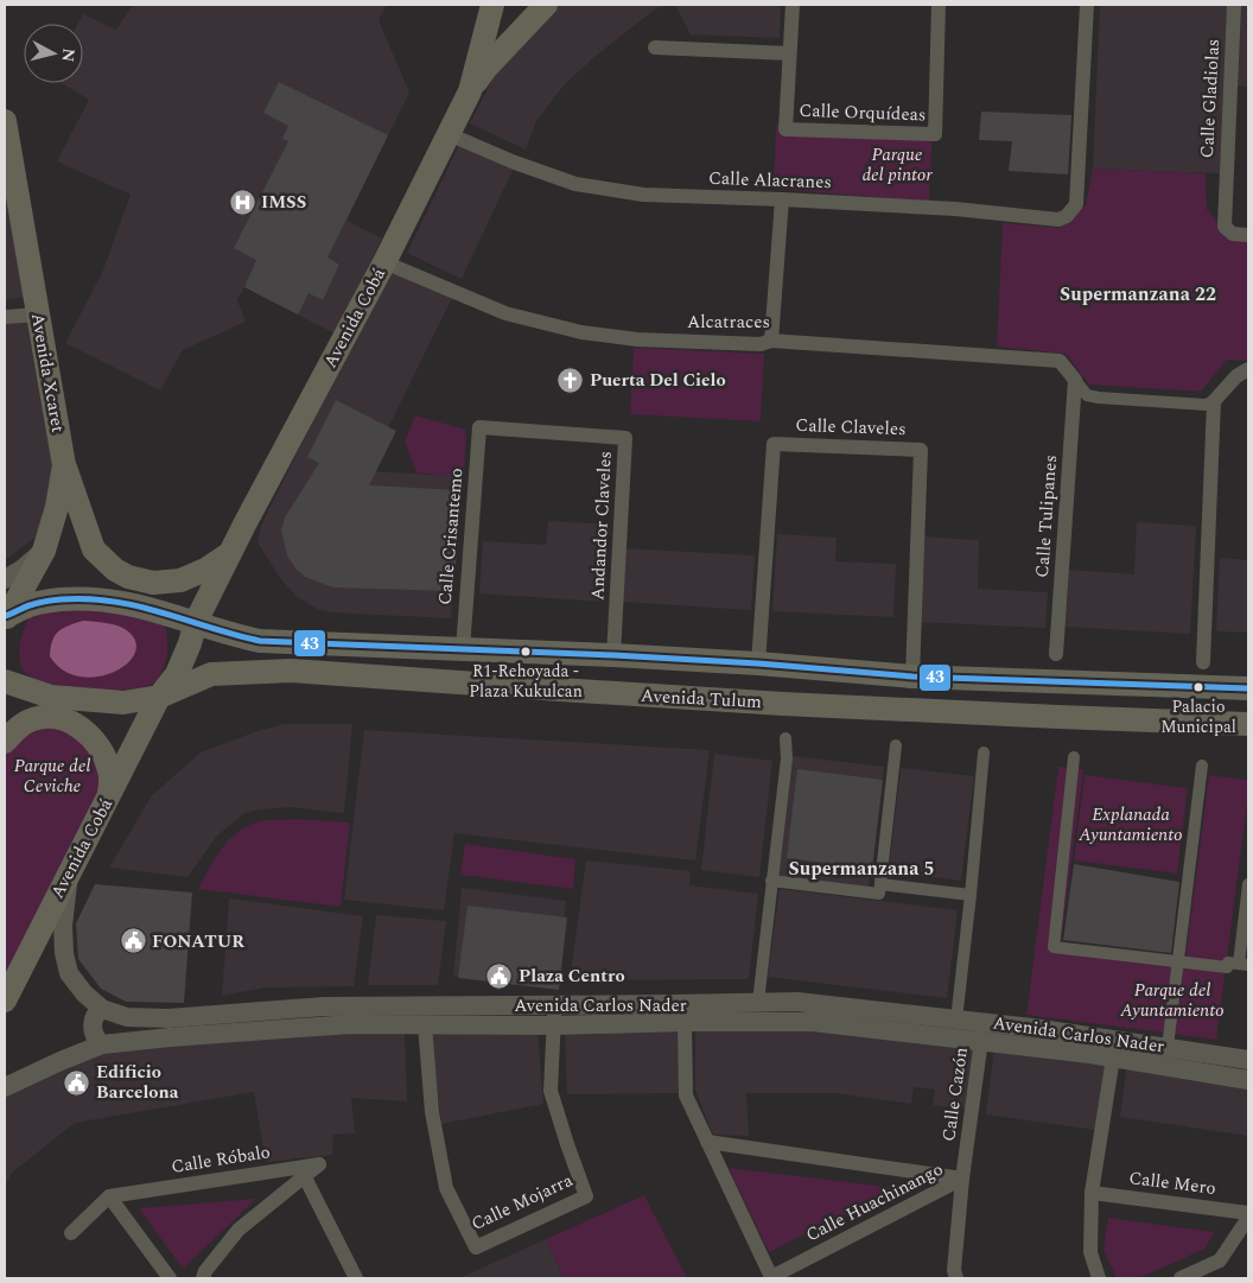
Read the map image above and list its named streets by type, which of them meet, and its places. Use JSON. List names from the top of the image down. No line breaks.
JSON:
{"streets":{"main road":["Avenida Cobá","Avenida Xcaret","Avenida Tulum"],"street":["Calle Gladiolas","Calle Orquídeas","Calle Alacranes","Alcatraces","Calle Claveles","Calle Tulipanes","Andandor Claveles","Calle Crisantemo","Avenida Carlos Nader","Calle Cazón","Calle Róbalo","Calle Mero","Calle Mojarra","Calle Huachinango"]},"crossings":[["Calle Alacranes","Avenida Cobá"],["Avenida Cobá","Alcatraces"],["Avenida Cobá","Avenida Tulum"],["Avenida Cobá","Avenida Carlos Nader"],["Alcatraces","Calle Tulipanes"],["Andandor Claveles","Calle Crisantemo"],["Avenida Carlos Nader","Calle Cazón"],["Avenida Carlos Nader","Calle Mojarra"],["Avenida Carlos Nader","Calle Huachinango"],["Calle Cazón","Calle Huachinango"]],"districts":["Supermanzana 22","Supermanzana 5"],"parks":["Parque del pintor","Parque del Ceviche","Explanada Ayuntamiento","Parque del Ayuntamiento"],"places":{"hospital":["IMSS"],"church":["Puerta Del Cielo"],"other":["R1-Rehoyada - Plaza Kukulcan","Palacio Municipal"],"public building":["FONATUR","Plaza Centro","Edificio Barcelona"]},"lines":["transit line 43"],"north":"right"}
